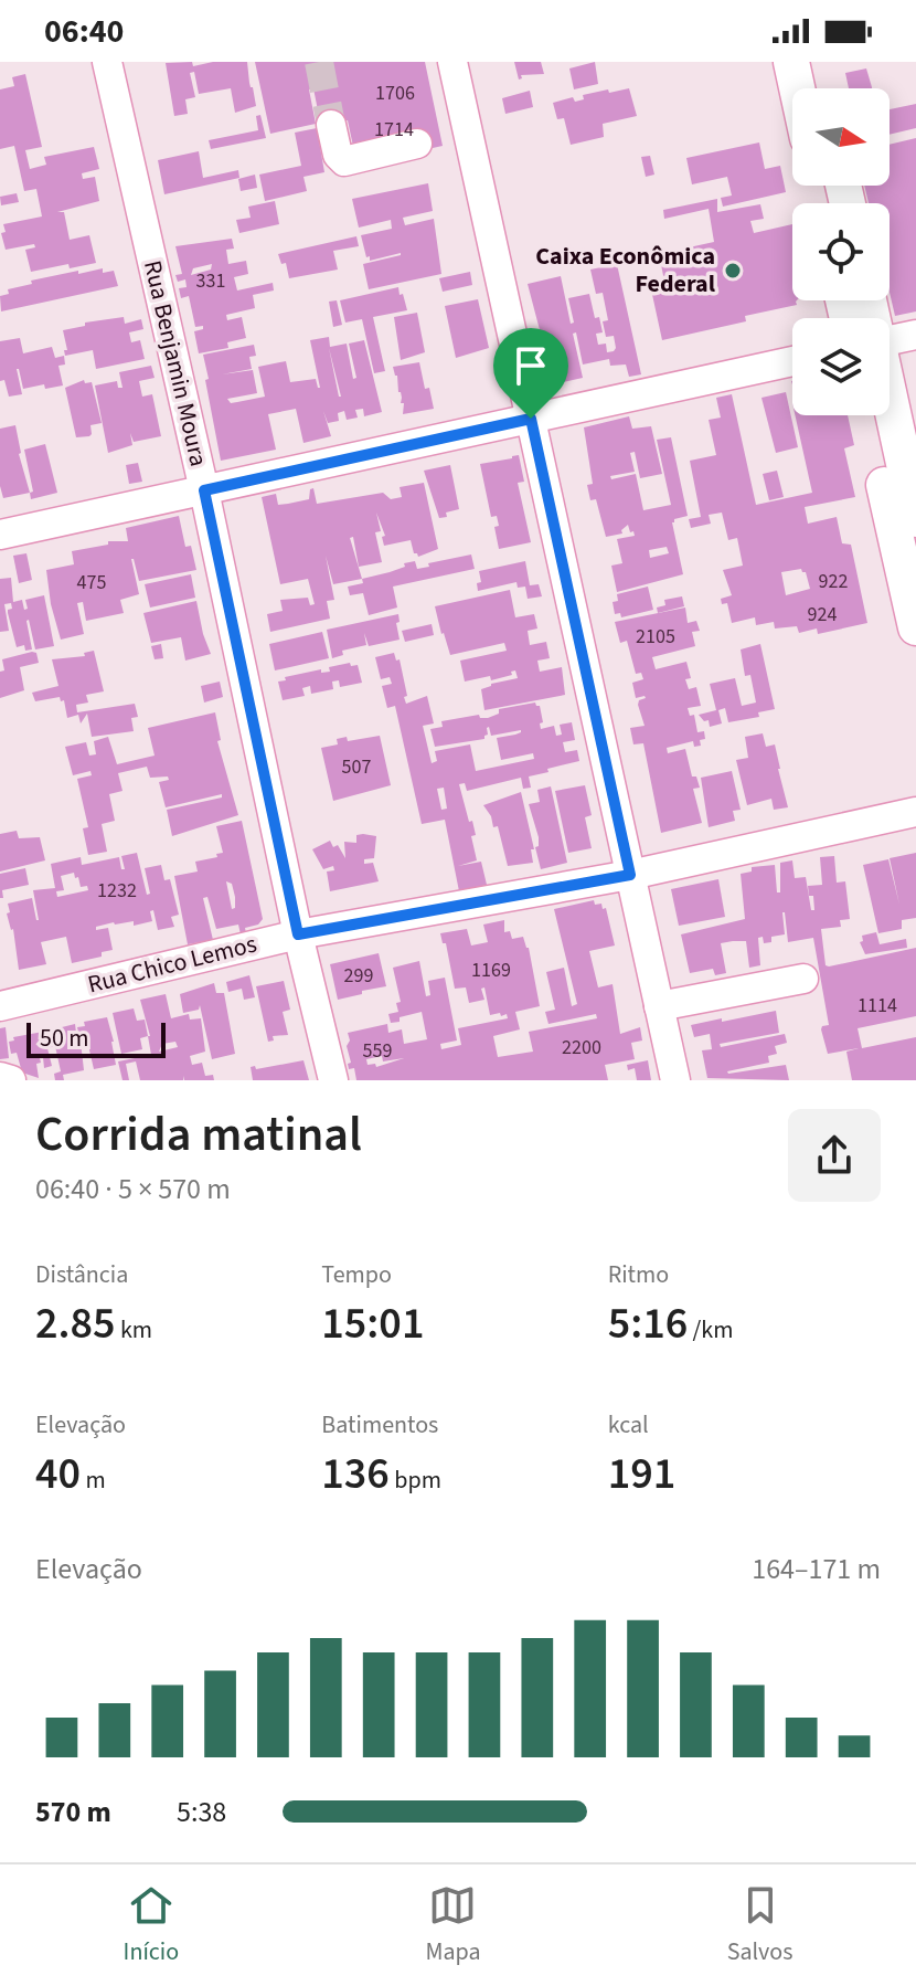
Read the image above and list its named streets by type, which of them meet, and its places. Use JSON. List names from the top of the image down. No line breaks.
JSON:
{"streets":{"street":["Rua Benjamin Moura","Rua Chico Lemos"]},"crossings":[["Rua Benjamin Moura","Rua Chico Lemos"]],"places":["Caixa Econômica Federal"],"house_numbers":["1706","1714","331","922","475","924","2105","507","1232","1169","299","1114","2200","559"],"scale_bar":"50 m","north":"right","page":{"status":"06:40","scale":"50 m","heading":["Corrida matinal","06:40 · 5 × 570 m"],"stats":[["Distância","2.85 km"],["Tempo","15:01"],["Ritmo","5:16 /km"],["Elevação","40 m"],["Batimentos","136 bpm"],["kcal","191"]],"chart":["Elevação","164–171 m"],"list":[{"name":"570 m","note":"5:38"}],"tabs":["Início","Mapa","Salvos"]}}
